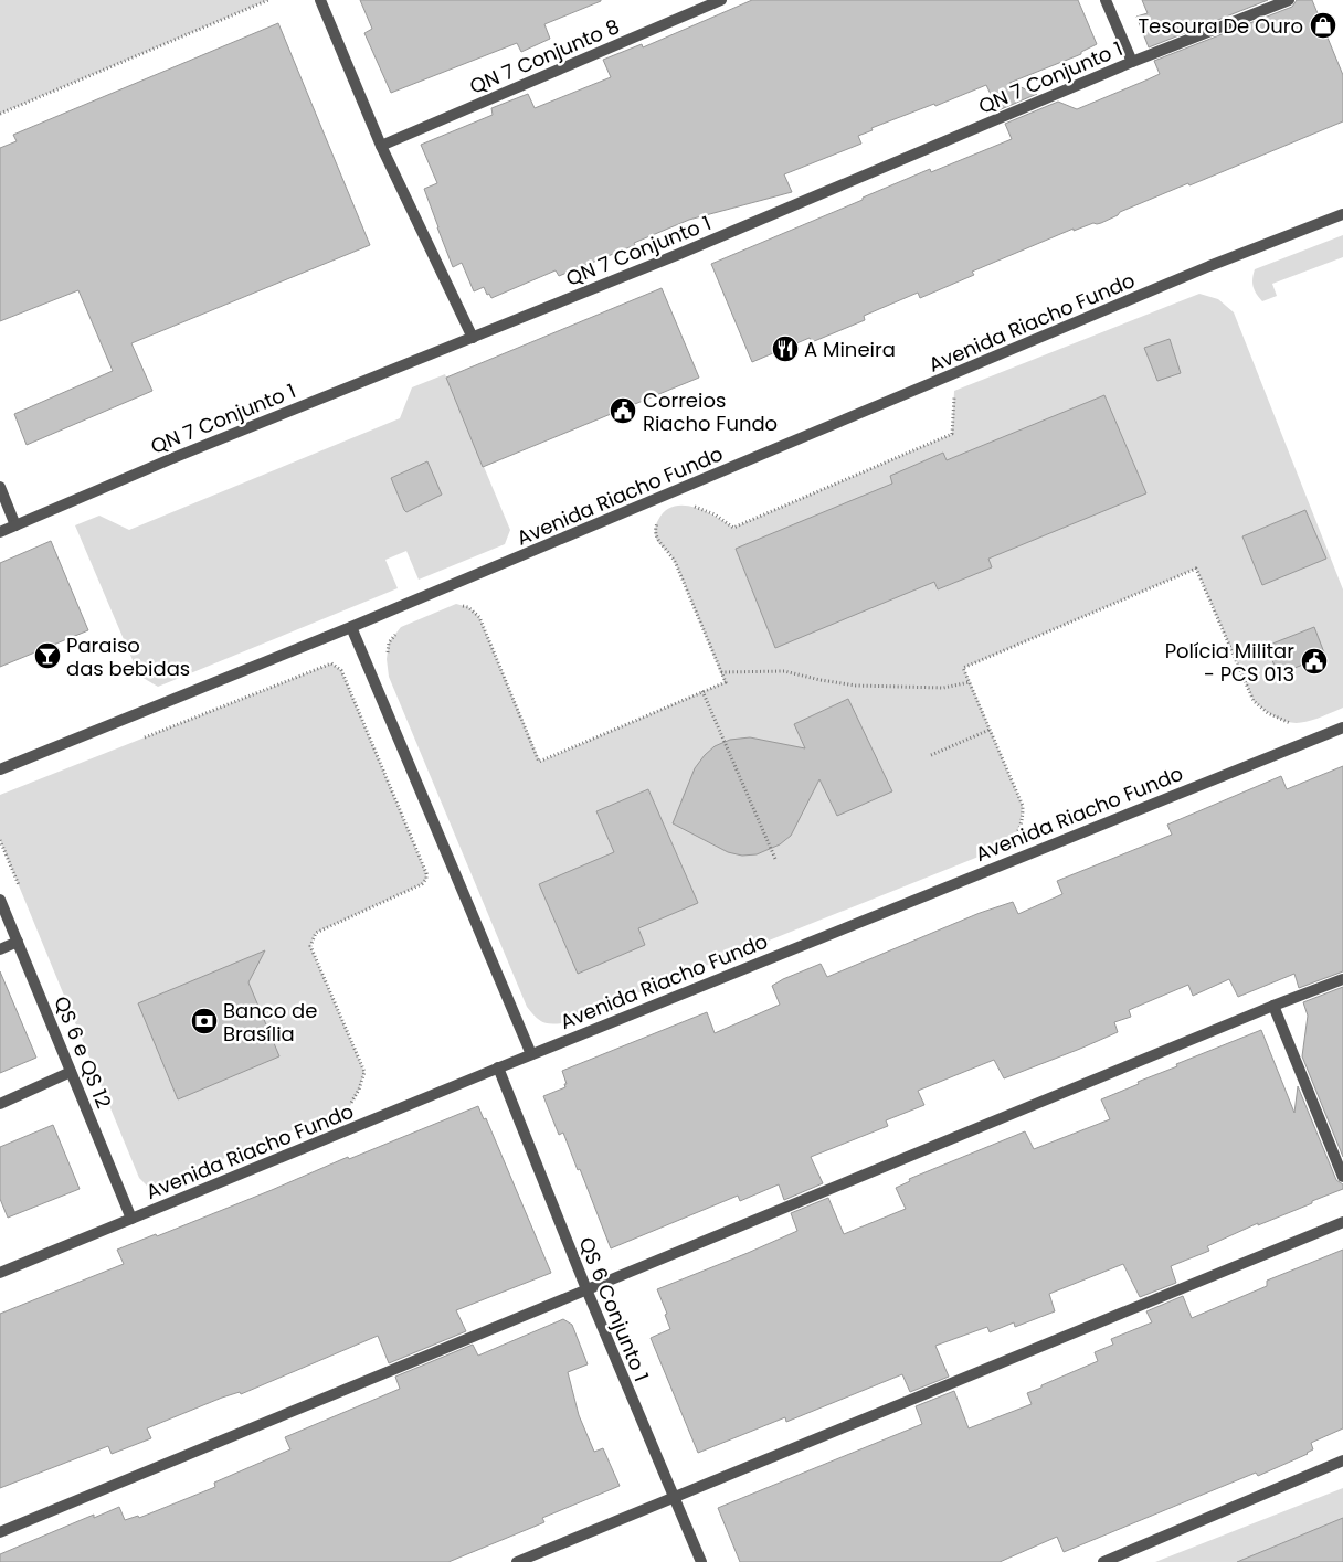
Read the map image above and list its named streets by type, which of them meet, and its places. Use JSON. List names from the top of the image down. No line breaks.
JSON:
{"streets":{"street":["QN 7 Conjunto 8","QN 7 Conjunto 1","Avenida Riacho Fundo","QS 6 e QS 12","QS 6 Conjunto 1"]},"crossings":[["Avenida Riacho Fundo","QS 6 e QS 12"],["Avenida Riacho Fundo","QS 6 Conjunto 1"]],"places":{"shop":["Tesoura De Ouro"],"restaurant":["A Mineira"],"public building":["Correios Riacho Fundo","Polícia Militar - PCS 013"],"bar":["Paraiso das bebidas"],"bank":["Banco de Brasília"]}}
